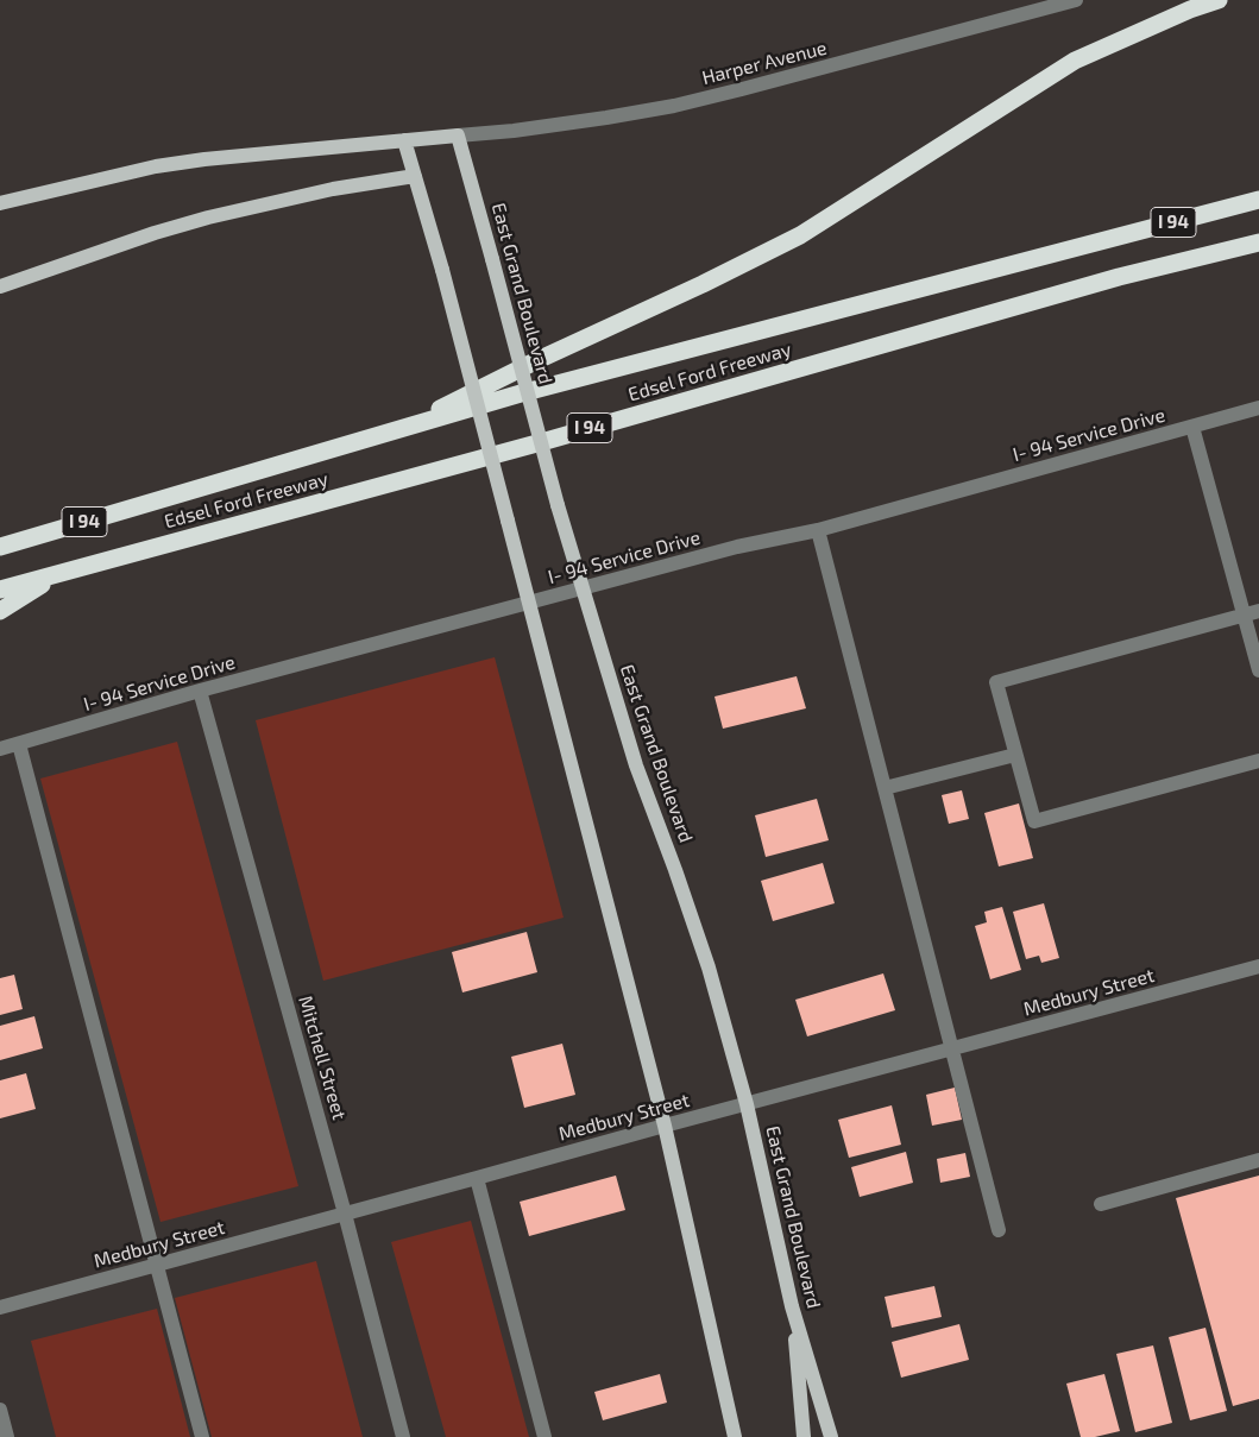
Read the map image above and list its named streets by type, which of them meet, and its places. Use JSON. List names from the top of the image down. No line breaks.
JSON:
{"streets":{"highway":["I 94","Edsel Ford Freeway"],"main road":["East Grand Boulevard"],"street":["Harper Avenue","I- 94 Service Drive","Medbury Street","Mitchell Street"]},"crossings":[["Harper Avenue","East Grand Boulevard"],["East Grand Boulevard","I- 94 Service Drive"],["East Grand Boulevard","Medbury Street"],["I- 94 Service Drive","Mitchell Street"],["Medbury Street","Mitchell Street"]]}
